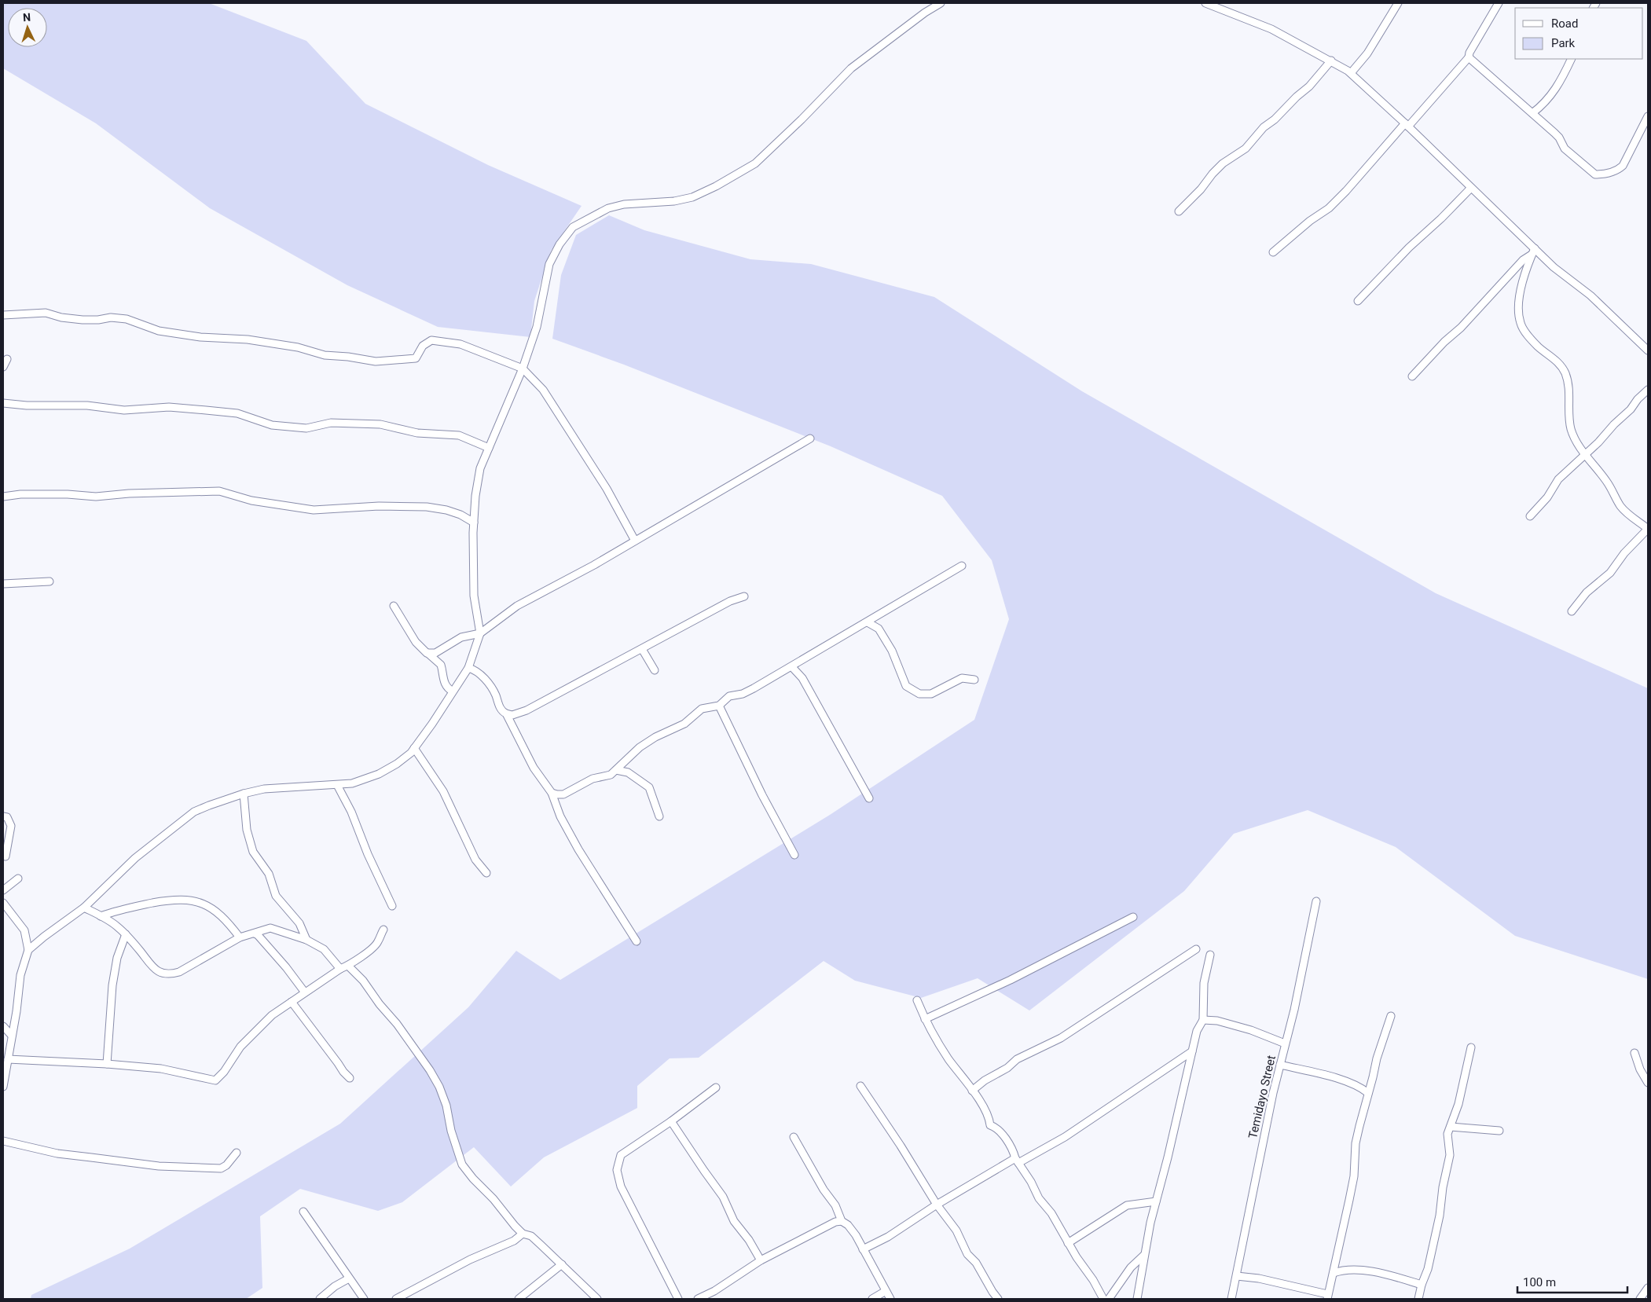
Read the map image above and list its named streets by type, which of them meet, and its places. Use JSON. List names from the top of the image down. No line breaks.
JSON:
{"streets":{"street":["Temidayo Street"]},"legend":["Road","Park"],"scale_bar":"100 m","north":"top"}
